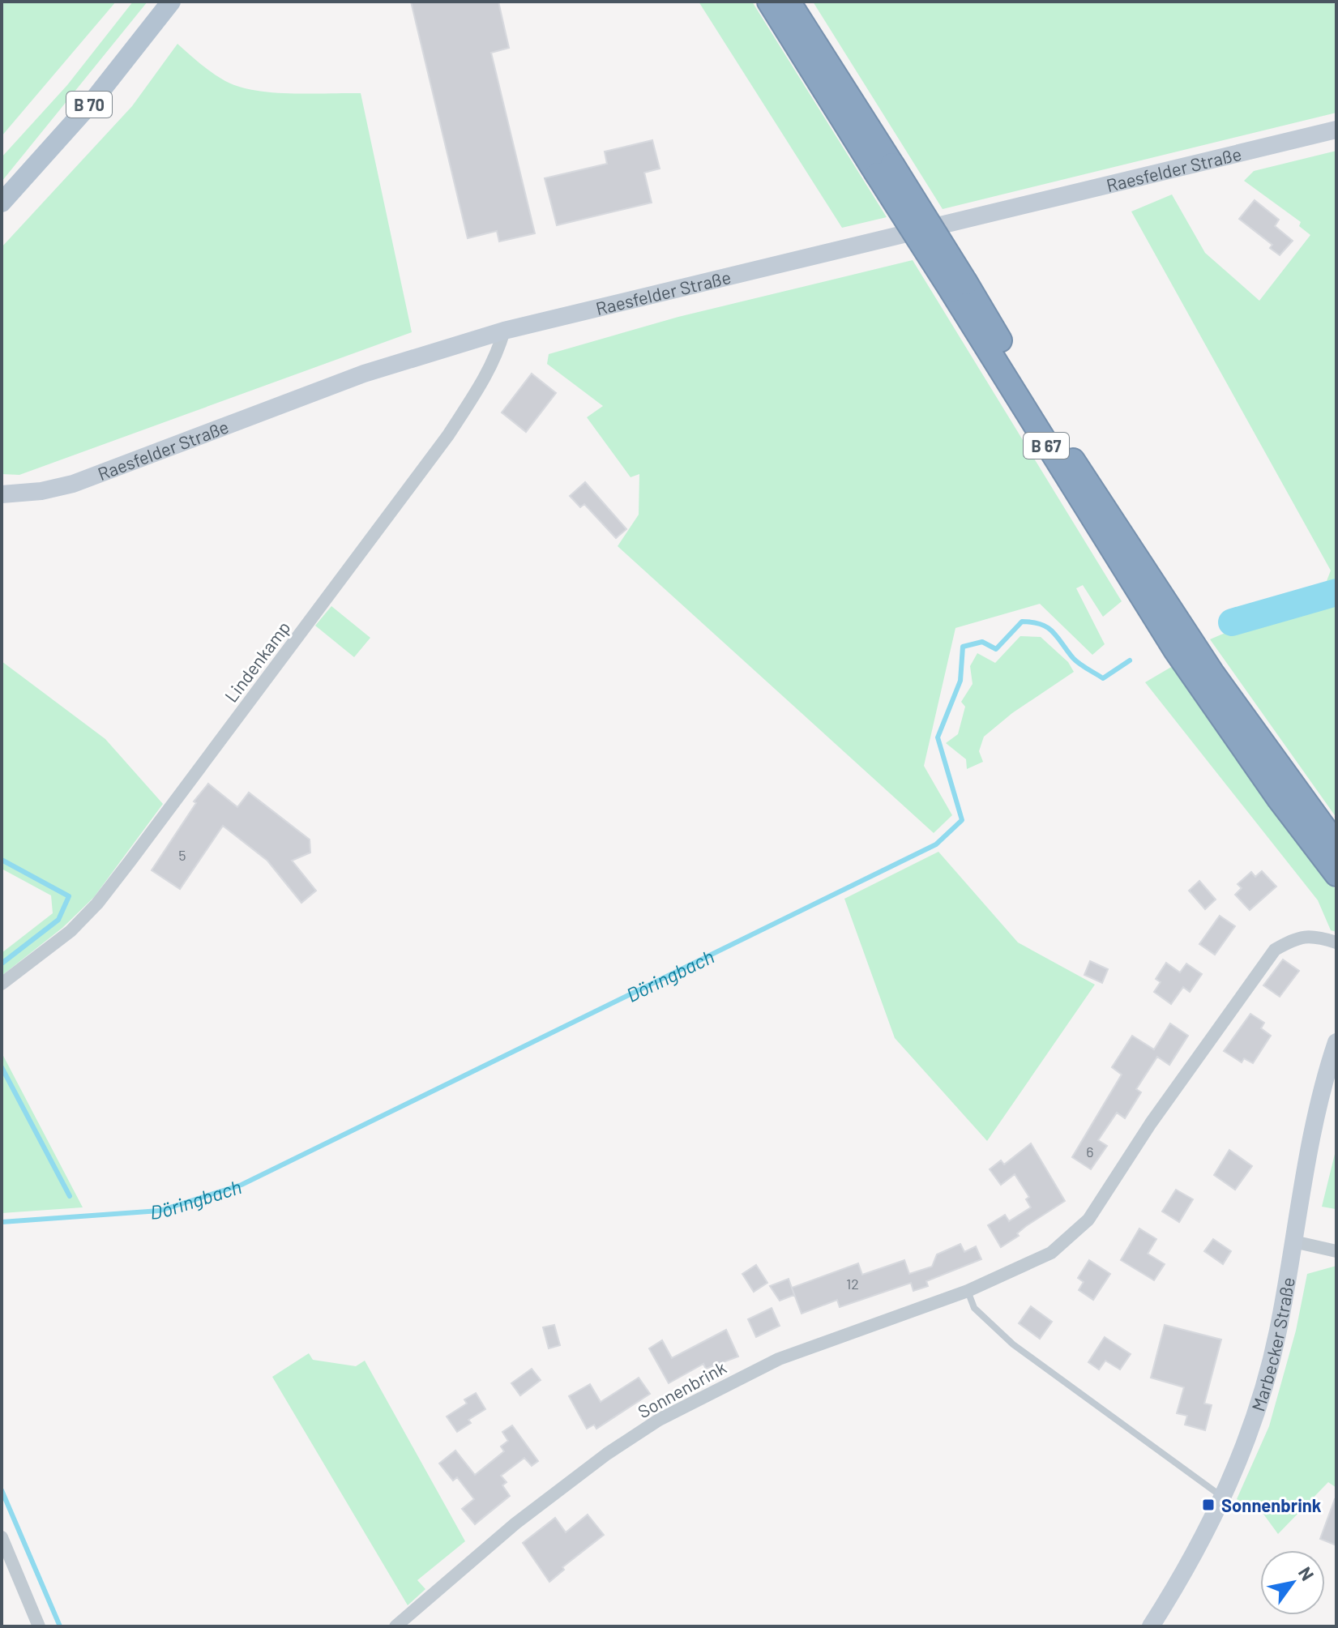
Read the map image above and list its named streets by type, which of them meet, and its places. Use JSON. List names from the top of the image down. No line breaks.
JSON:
{"streets":{"highway":["B 67"],"main road":["B 70","Raesfelder Straße","Marbecker Straße"],"street":["Lindenkamp","Sonnenbrink"]},"crossings":[["Raesfelder Straße","Lindenkamp"]],"water":["Döringbach"],"places":{"transit":["Sonnenbrink"]},"house_numbers":["5","6","12"],"north":"top right"}
